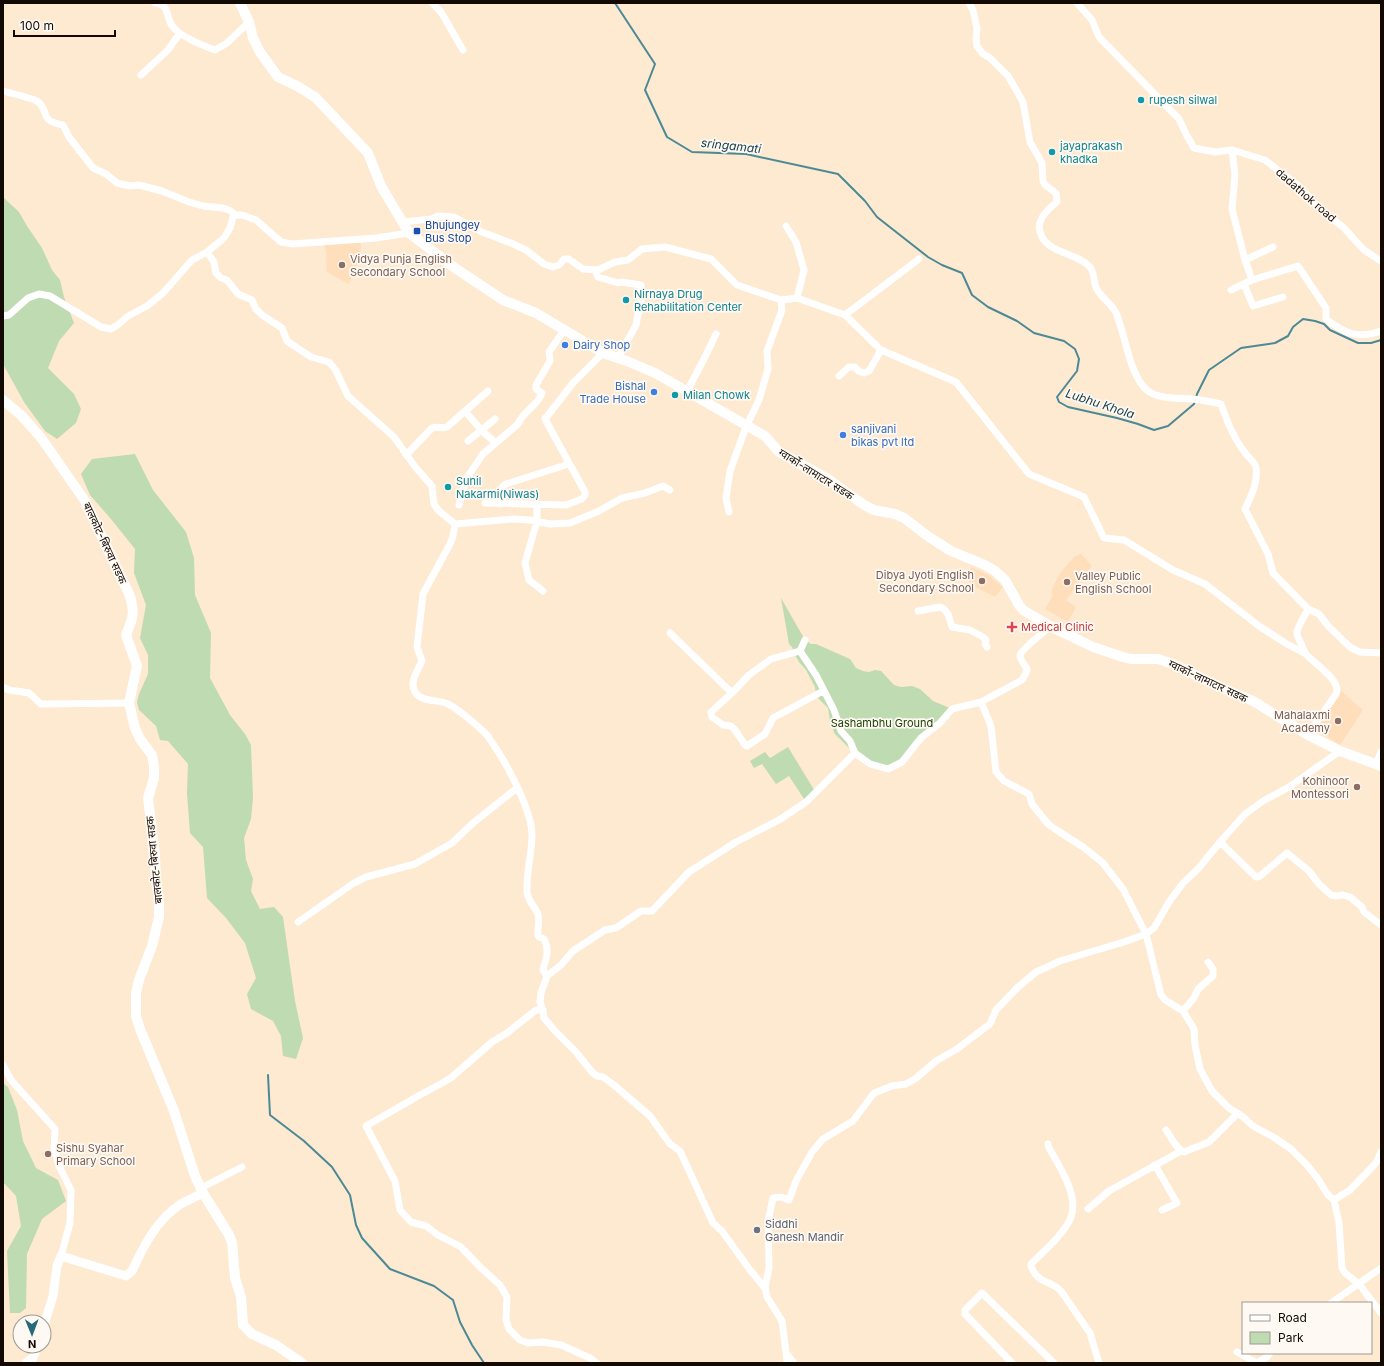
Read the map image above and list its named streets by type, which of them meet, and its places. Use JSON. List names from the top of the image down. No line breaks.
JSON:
{"streets":{"main road":["ग्वार्को-लामाटार सडक","बालकोट-बिरुवा सडक"],"street":["dadathok road"]},"water":["sringamati","Lubhu Khola"],"parks":["Sashambhu Ground"],"places":{"other":["rupesh silwal","jayaprakash khadka","Vidya Punja English Secondary School","Nirnaya Drug Rehabilitation Center","Dairy Shop","Bishal Trade House","Milan Chowk","sanjivani bikas pvt ltd","Sunil Nakarmi(Niwas)","Dibya Jyoti English Secondary School","Valley Public English School","Mahalaxmi Academy","Kohinoor Montessori","Sishu Syahar Primary School","Siddhi Ganesh Mandir"],"transit":["Bhujungey Bus Stop"],"health":["Medical Clinic"]},"legend":["Road","Park"],"scale_bar":"100 m","north":"bottom"}
